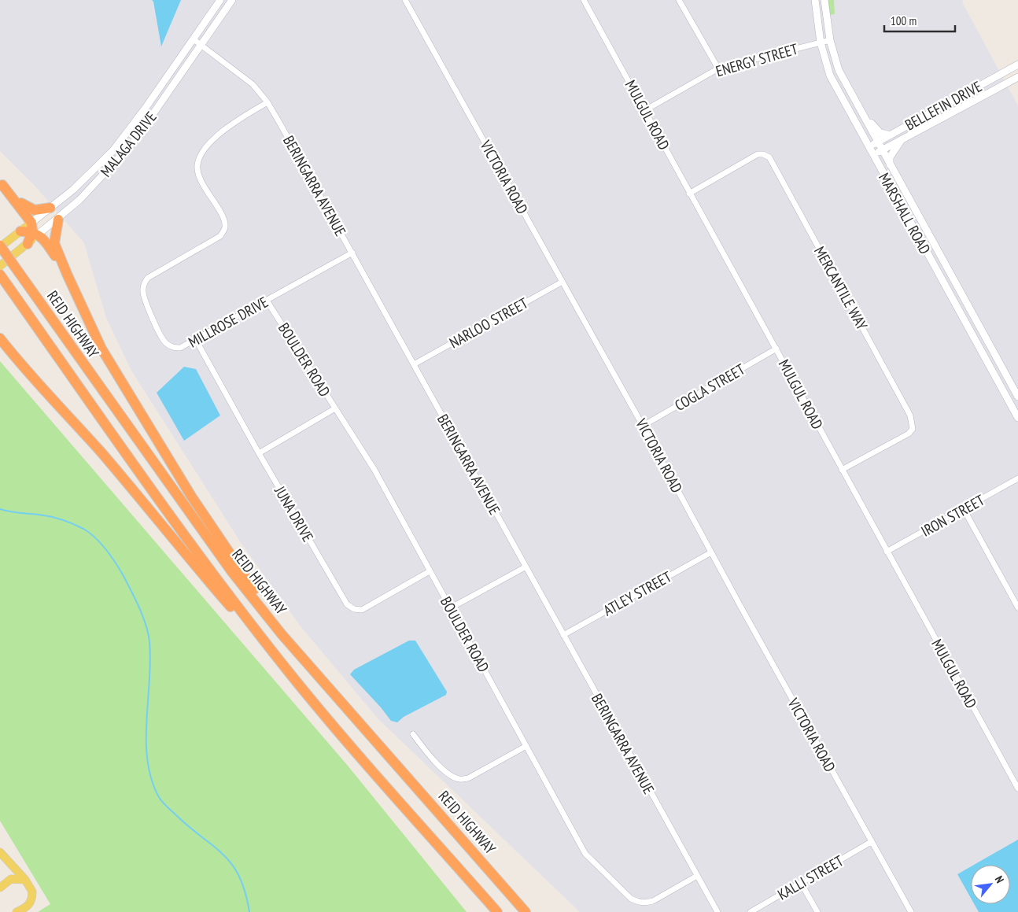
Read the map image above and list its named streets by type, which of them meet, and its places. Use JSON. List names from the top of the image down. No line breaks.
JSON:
{"streets":{"highway":["REID HIGHWAY"],"main road":["BELLEFIN DRIVE","MALAGA DRIVE","MARSHALL ROAD"],"street":["ENERGY STREET","MULGUL ROAD","VICTORIA ROAD","BERINGARRA AVENUE","MERCANTILE WAY","MILLROSE DRIVE","NARLOO STREET","BOULDER ROAD","COGLA STREET","JUNA DRIVE","IRON STREET","ATLEY STREET","KALLI STREET"]},"crossings":[["ENERGY STREET","MULGUL ROAD"],["ENERGY STREET","MARSHALL ROAD"],["BELLEFIN DRIVE","MARSHALL ROAD"],["MULGUL ROAD","MERCANTILE WAY"],["MULGUL ROAD","COGLA STREET"],["MULGUL ROAD","IRON STREET"],["MALAGA DRIVE","BERINGARRA AVENUE"],["VICTORIA ROAD","NARLOO STREET"],["VICTORIA ROAD","COGLA STREET"],["VICTORIA ROAD","ATLEY STREET"],["VICTORIA ROAD","KALLI STREET"],["BERINGARRA AVENUE","MILLROSE DRIVE"],["BERINGARRA AVENUE","NARLOO STREET"],["BERINGARRA AVENUE","BOULDER ROAD"],["BERINGARRA AVENUE","ATLEY STREET"],["MILLROSE DRIVE","BOULDER ROAD"],["MILLROSE DRIVE","JUNA DRIVE"],["BOULDER ROAD","JUNA DRIVE"]],"scale_bar":"100 m","north":"top right"}
